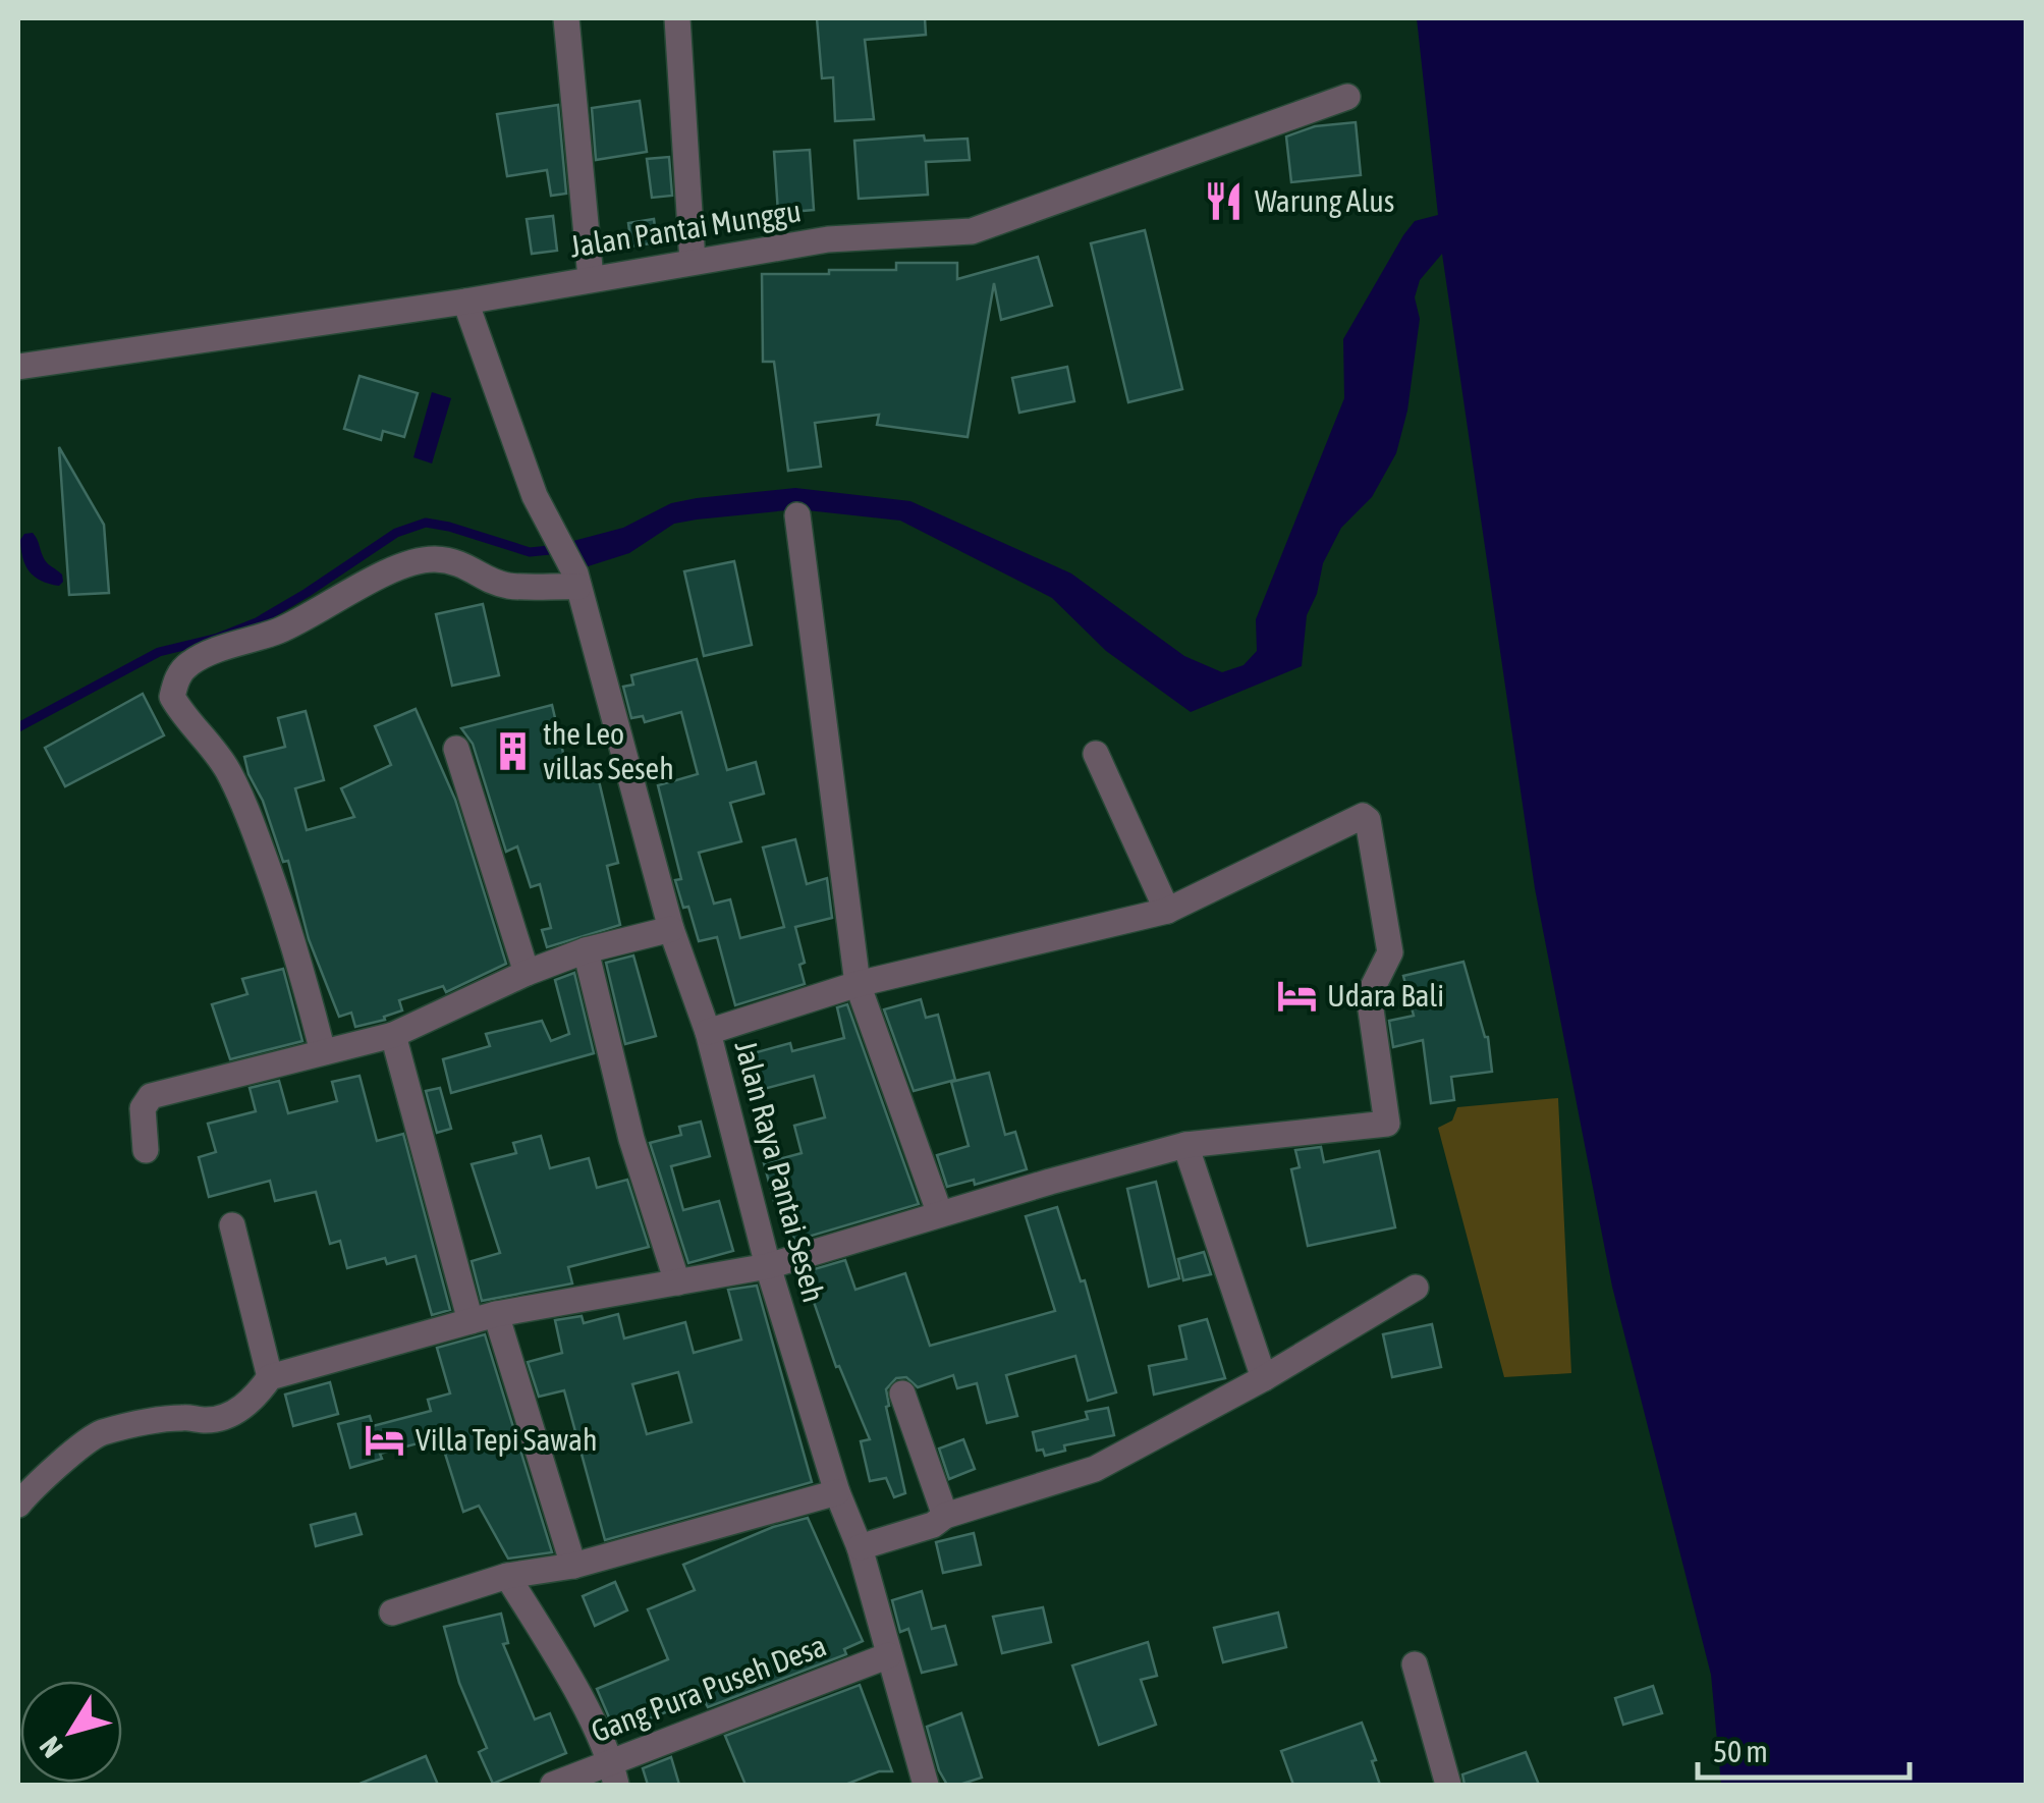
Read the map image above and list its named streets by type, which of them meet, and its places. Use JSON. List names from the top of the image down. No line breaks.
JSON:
{"streets":{"street":["Jalan Pantai Munggu","Jalan Raya Pantai Seseh","Gang Pura Puseh Desa"]},"crossings":[["Jalan Pantai Munggu","Jalan Raya Pantai Seseh"],["Jalan Raya Pantai Seseh","Gang Pura Puseh Desa"]],"places":{"restaurant":["Warung Alus"],"building":["the Leo villas Seseh"],"hotel":["Udara Bali","Villa Tepi Sawah"]},"scale_bar":"50 m","north":"bottom left"}
